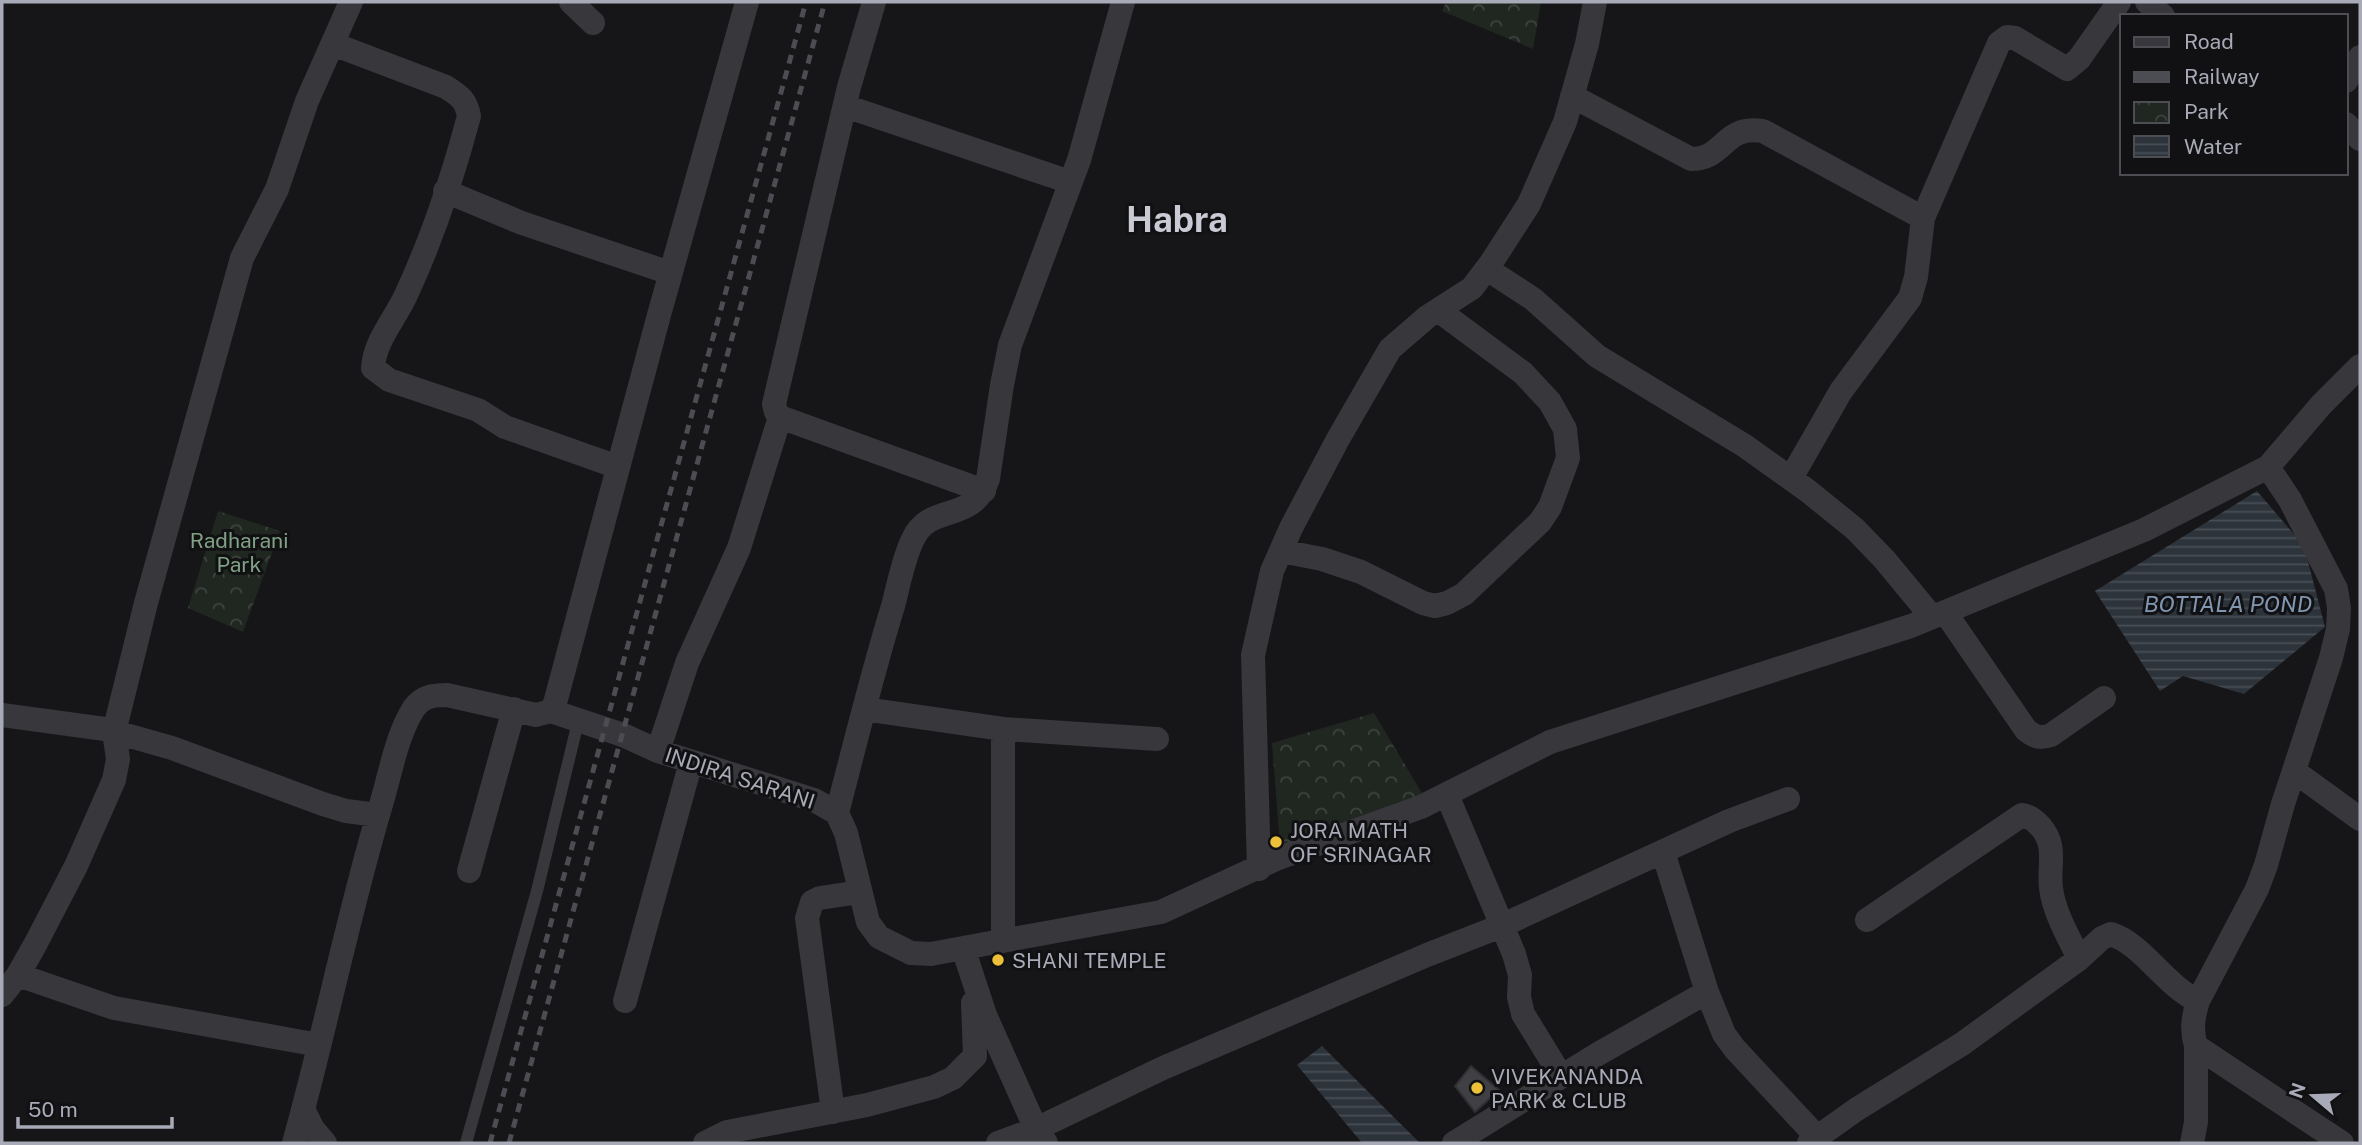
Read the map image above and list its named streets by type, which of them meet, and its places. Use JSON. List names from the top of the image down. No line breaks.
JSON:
{"streets":{"street":["INDIRA SARANI"]},"districts":["Habra"],"water":["BOTTALA POND"],"parks":["Radharani Park"],"places":["JORA MATH OF SRINAGAR","SHANI TEMPLE","VIVEKANANDA PARK & CLUB"],"legend":["Road","Railway","Park","Water"],"scale_bar":"50 m","north":"left"}
